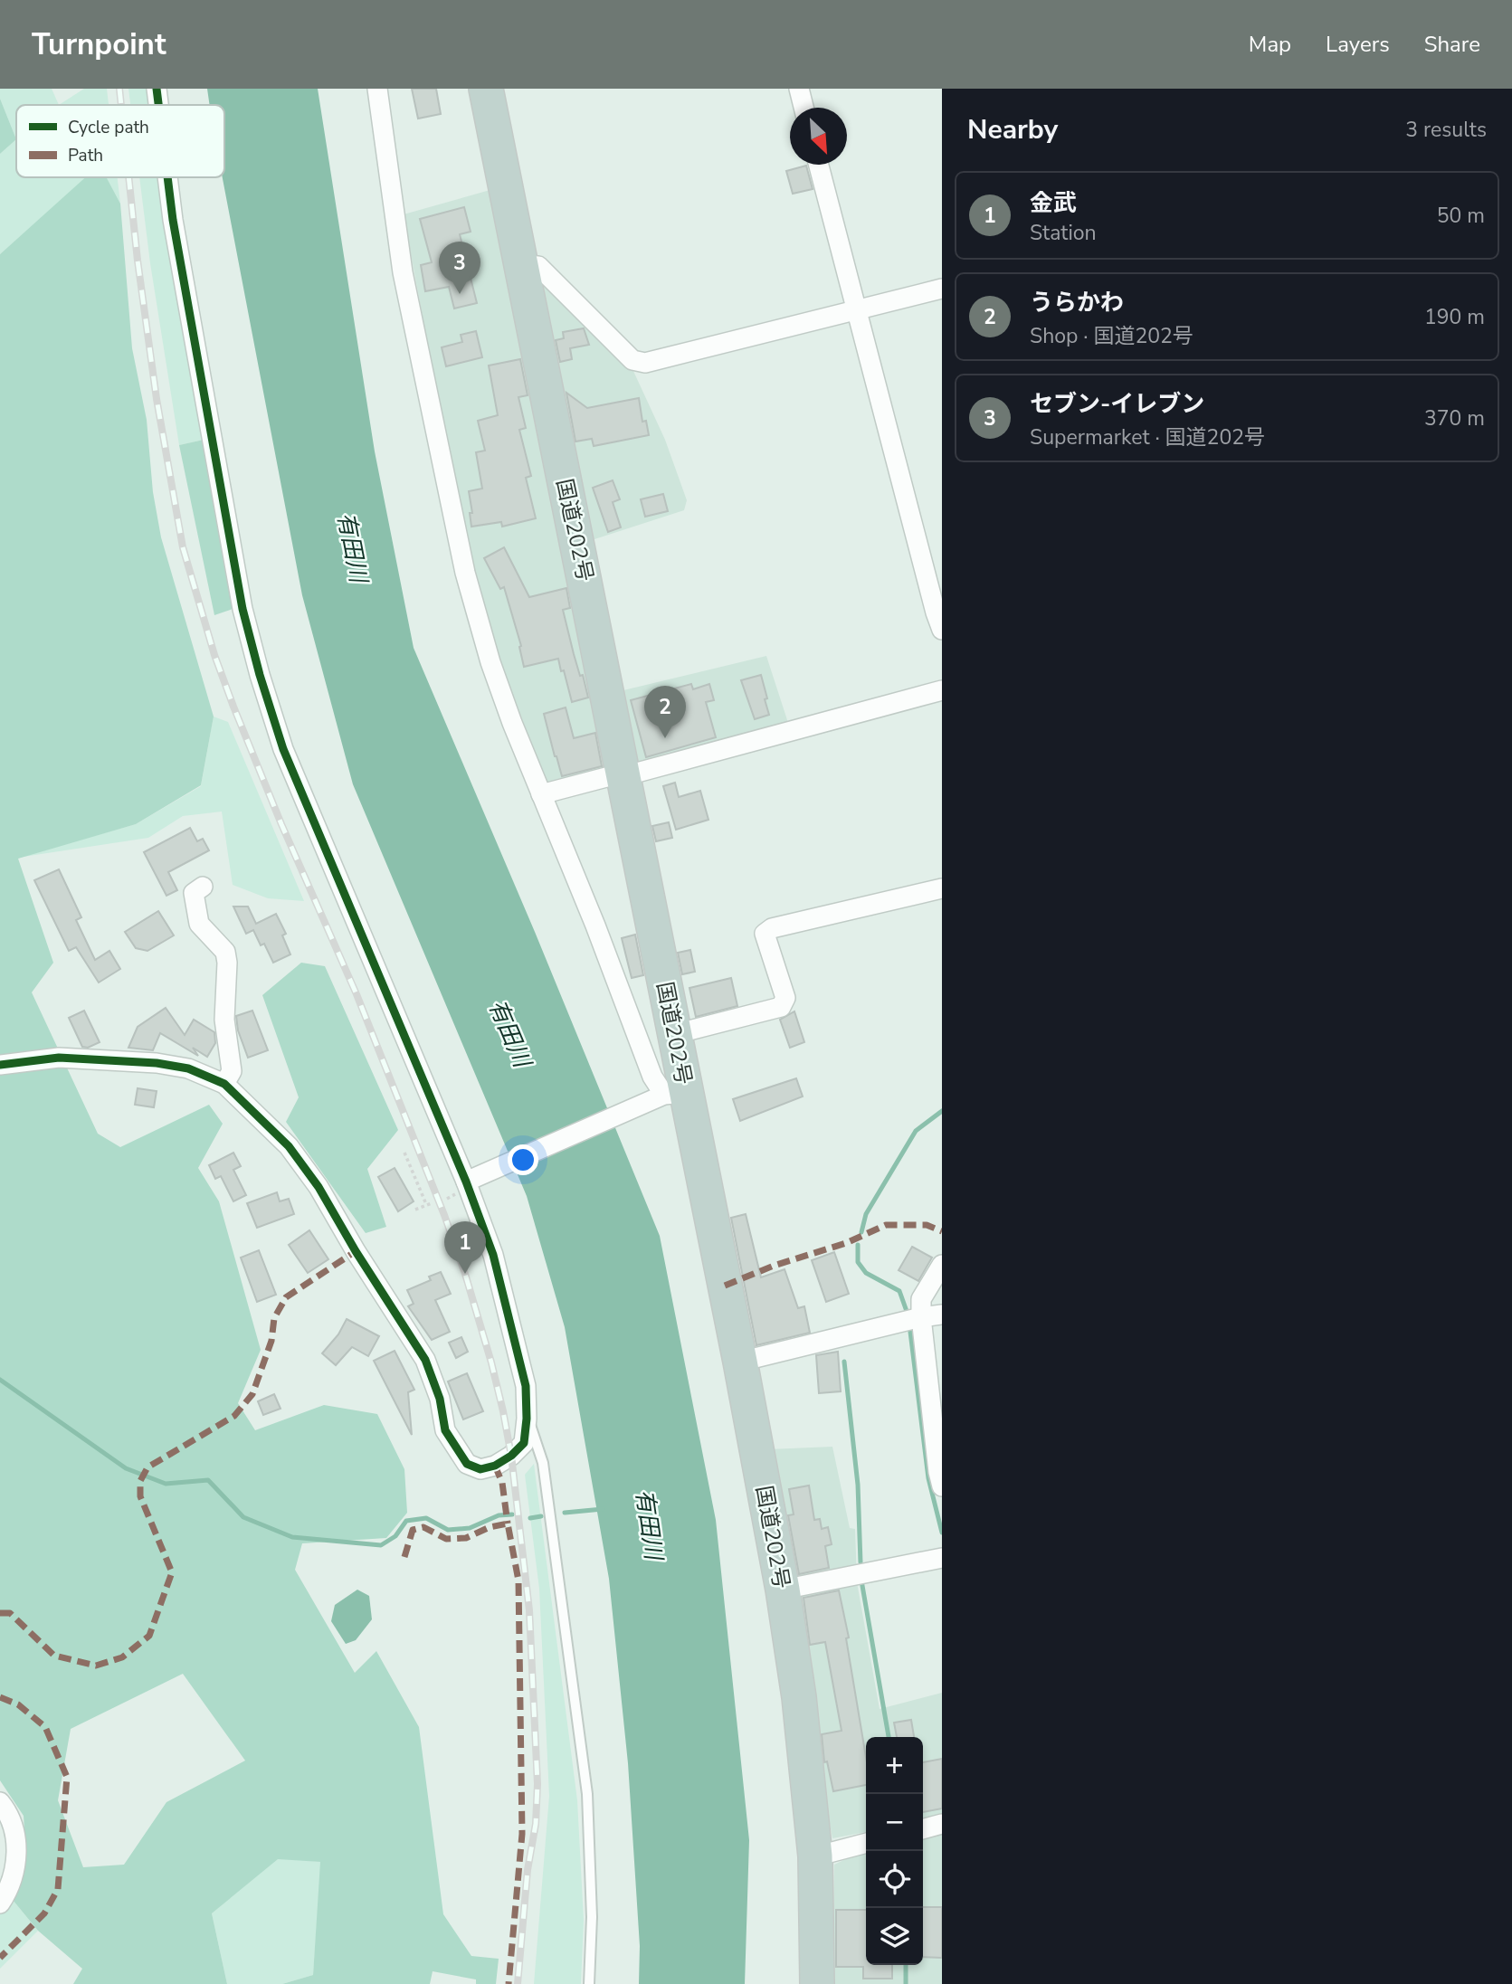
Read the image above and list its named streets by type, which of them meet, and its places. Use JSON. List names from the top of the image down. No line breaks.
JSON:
{"streets":{"highway":["国道202号"]},"water":["有田川"],"legend":["Cycle path","Path"],"north":"bottom right","page":{"header":"Turnpoint","nav":["Map","Layers","Share"],"heading":["Nearby","3 results"],"list":[{"mark":"1","name":"金武","note":"Station","value":"50 m"},{"mark":"2","name":"うらかわ","note":"Shop · 国道202号","value":"190 m"},{"mark":"3","name":"セブン-イレブン","note":"Supermarket · 国道202号","value":"370 m"}],"pins":["3","2","1"],"map_buttons":["+","−"]}}
